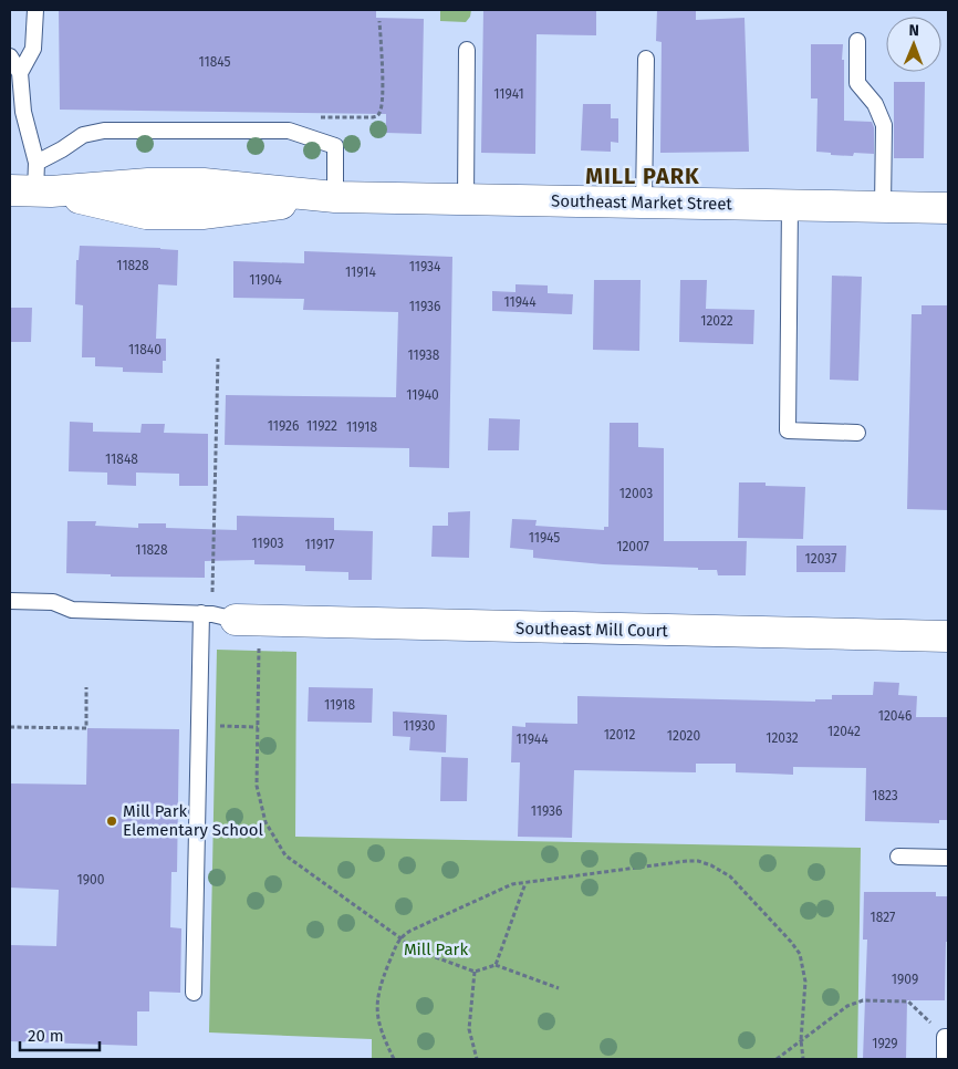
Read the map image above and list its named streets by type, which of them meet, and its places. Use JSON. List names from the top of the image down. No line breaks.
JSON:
{"streets":{"street":["Southeast Market Street","Southeast Mill Court"]},"districts":["MILL PARK"],"parks":["Mill Park"],"places":["Mill Park Elementary School"],"house_numbers":["11845","11941","11828","11934","11914","11904","11944","11936","12022","11840","11938","11940","11926","11922","11918","11848","12003","11945","11903","11917","12007","11828","12037","11918","12046","11930","12042","12012","12020","12032","11944","1823","11936","1900","1827","1909","1929"],"scale_bar":"20 m","north":"top"}
